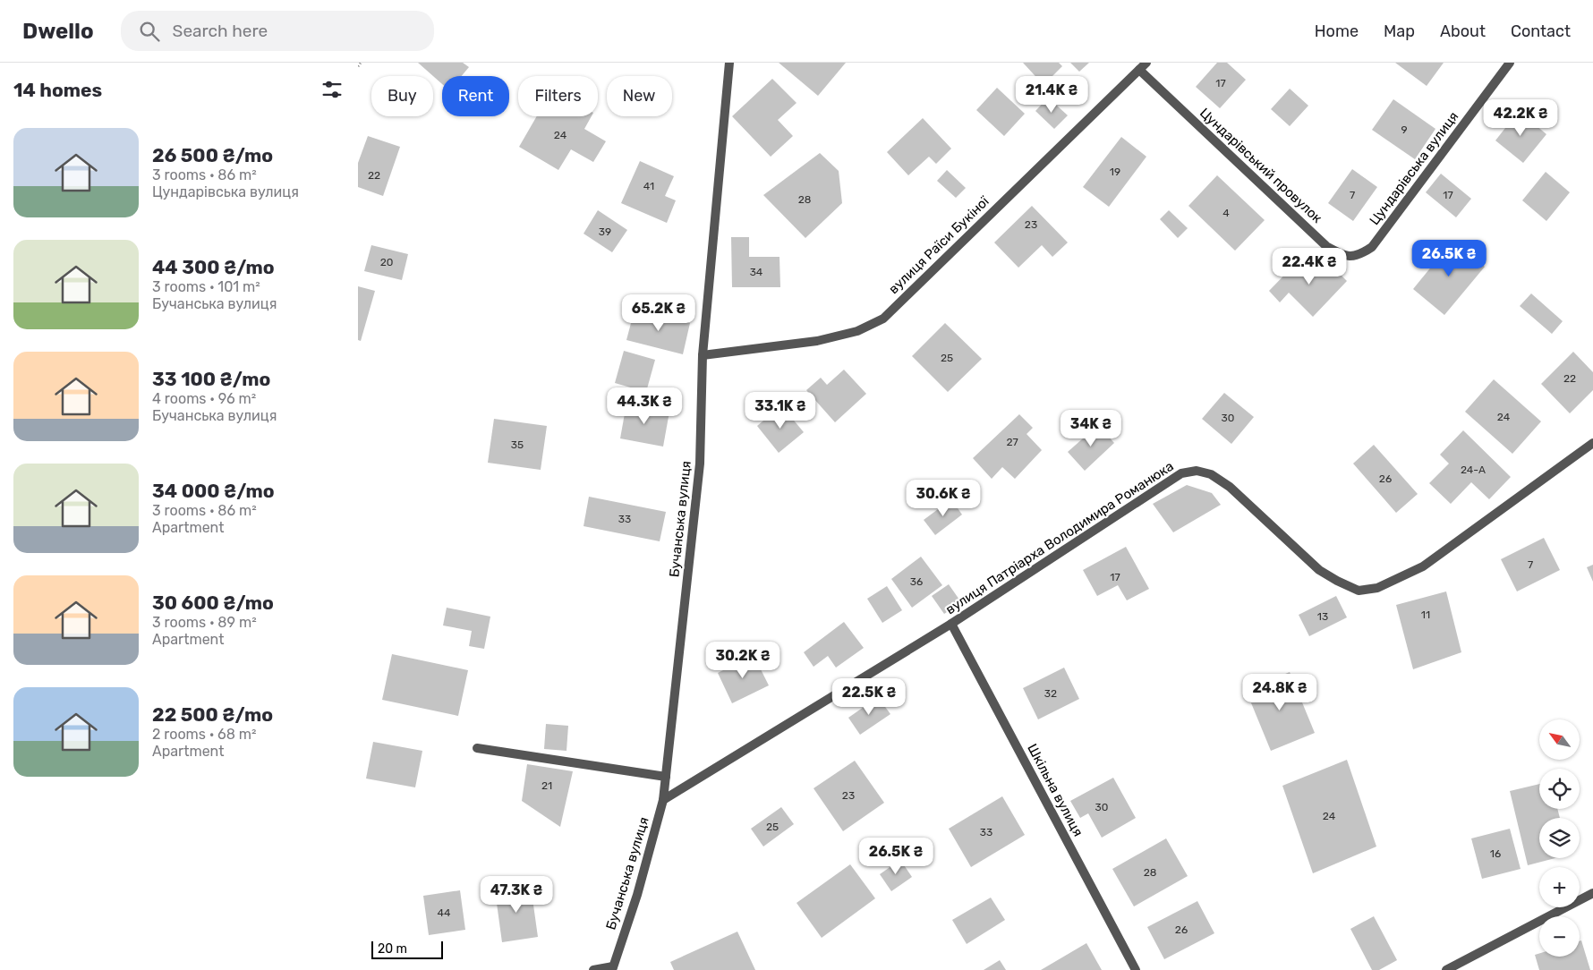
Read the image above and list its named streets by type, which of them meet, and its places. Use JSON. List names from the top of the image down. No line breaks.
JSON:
{"streets":{"street":["Цундарівський провулок","Цундарівська вулиця","вулиця Раїси Букіної","Бучанська вулиця","вулиця Патріарха Володимира Романюка","Шкільна вулиця"]},"crossings":[["Цундарівський провулок","Цундарівська вулиця"],["Цундарівський провулок","вулиця Раїси Букіної"],["вулиця Раїси Букіної","Бучанська вулиця"],["Бучанська вулиця","вулиця Патріарха Володимира Романюка"],["вулиця Патріарха Володимира Романюка","Шкільна вулиця"]],"house_numbers":["17","9","24","19","22","41","7","17","28","4","23","39","20","34","25","22","24","30","27","35","24-А","26","33","7","17","36","11","13","32","21","23","30","24","25","33","16","28","44","26"],"scale_bar":"20 m","north":"top left","page":{"header":"Dwello","search":"Search here","nav":["Home","Map","About","Contact"],"heading":"14 homes","price":["21.4K ₴","42.2K ₴","26.5K ₴","22.4K ₴","65.2K ₴","44.3K ₴","33.1K ₴","34K ₴","30.6K ₴","30.2K ₴","24.8K ₴","22.5K ₴","26.5K ₴","47.3K ₴"],"chip":["Buy","Rent","Filters","New"],"list":[{"name":"26 500 ₴/mo","note":"3 rooms · 86 m² · Цундарівська вулиця"},{"name":"44 300 ₴/mo","note":"3 rooms · 101 m² · Бучанська вулиця"},{"name":"33 100 ₴/mo","note":"4 rooms · 96 m² · Бучанська вулиця"},{"name":"34 000 ₴/mo","note":"3 rooms · 86 m² · Apartment"},{"name":"30 600 ₴/mo","note":"3 rooms · 89 m² · Apartment"},{"name":"22 500 ₴/mo","note":"2 rooms · 68 m² · Apartment"}],"map_buttons":["+","−"],"scale":"20 m"}}
